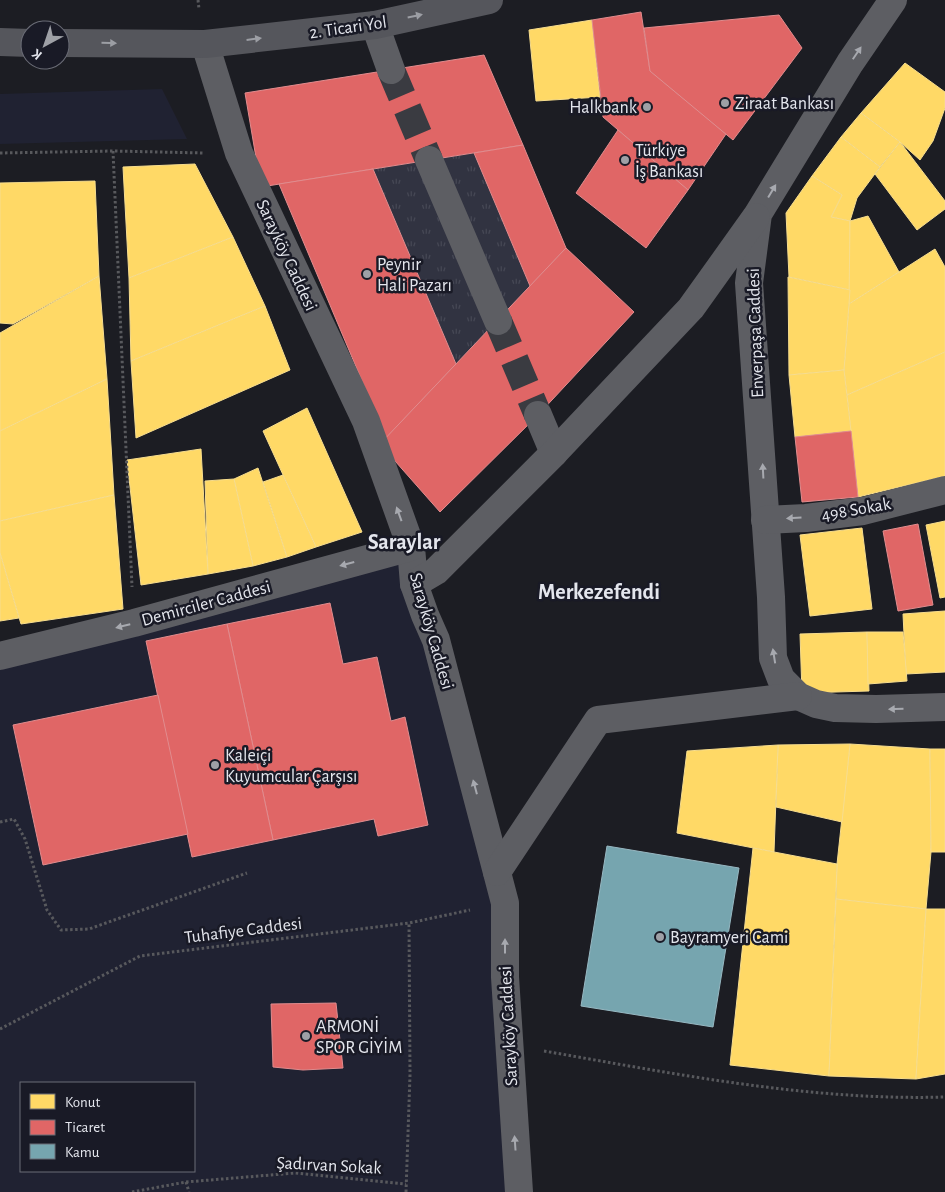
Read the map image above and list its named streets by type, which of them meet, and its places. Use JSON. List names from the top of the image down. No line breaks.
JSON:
{"streets":{"main road":["2. Ticari Yol"],"street":["Sarayköy Caddesi","Enverpaşa Caddesi","498 Sokak","Demirciler Caddesi"],"path":["Tuhafiye Caddesi","Şadırvan Sokak"]},"crossings":[["2. Ticari Yol","Sarayköy Caddesi"],["Sarayköy Caddesi","Demirciler Caddesi"],["Sarayköy Caddesi","Tuhafiye Caddesi"],["Enverpaşa Caddesi","498 Sokak"]],"one_way":["2. Ticari Yol","Sarayköy Caddesi","Enverpaşa Caddesi","Demirciler Caddesi"],"districts":["Saraylar","Merkezefendi"],"places":["Ziraat Bankası","Halkbank","Türkiye İş Bankası","Peynir Hali Pazarı","Kaleiçi Kuyumcular Çarşısı","Bayramyeri Cami","ARMONİ SPOR GİYİM"],"legend":["Konut","Ticaret","Kamu"],"north":"bottom left"}
